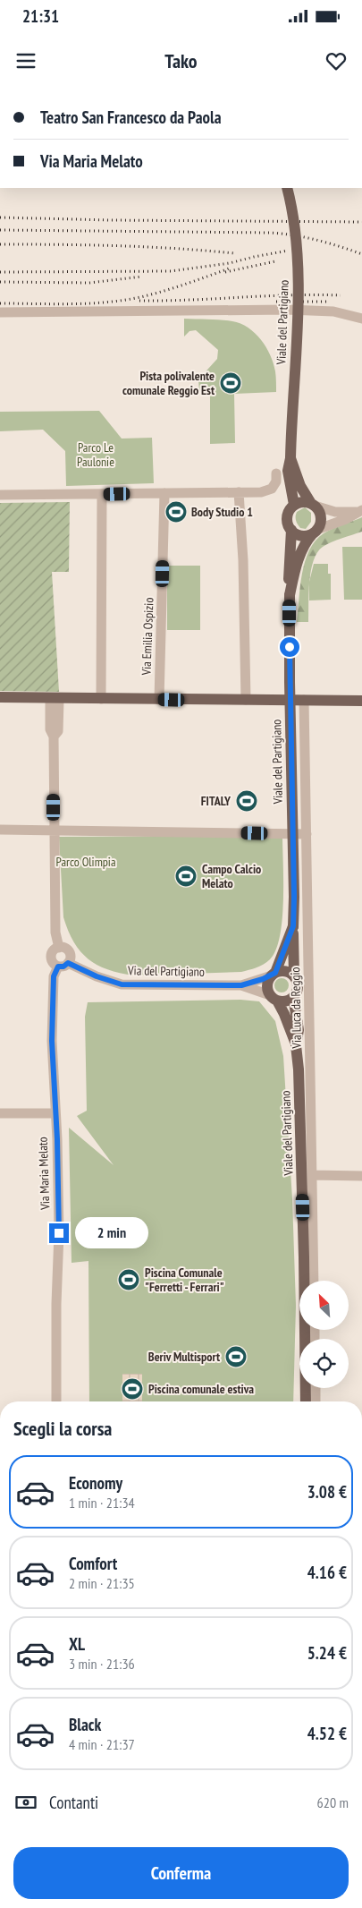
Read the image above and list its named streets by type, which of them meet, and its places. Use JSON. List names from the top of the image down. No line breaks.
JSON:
{"streets":{"main road":["Viale del Partigiano"],"street":["Via Emilia Ospizio","Via del Partigiano","Via Luca da Reggio","Via Maria Melato"]},"crossings":[["Viale del Partigiano","Via del Partigiano"],["Via del Partigiano","Via Maria Melato"]],"parks":["Parco Le Paulonie","Parco Olimpia"],"places":{"sports":["Pista polivalente comunale Reggio Est","Body Studio 1","FITALY","Campo Calcio Melato","Piscina Comunale \"Ferretti - Ferrari\"","Beriv Multisport","Piscina comunale estiva"]},"north":"top left","page":{"status":"21:31","header":"Tako","banner":["Teatro San Francesco da Paola","Via Maria Melato"],"bubble":"2 min","heading":"Scegli la corsa","list":[{"name":"Economy","note":"1 min · 21:34","value":"3.08 €"},{"name":"Comfort","note":"2 min · 21:35","value":"4.16 €"},{"name":"XL","note":"3 min · 21:36","value":"5.24 €"},{"name":"Black","note":"4 min · 21:37","value":"4.52 €"}],"pay":["Contanti","620 m"],"buttons":"Conferma"}}
